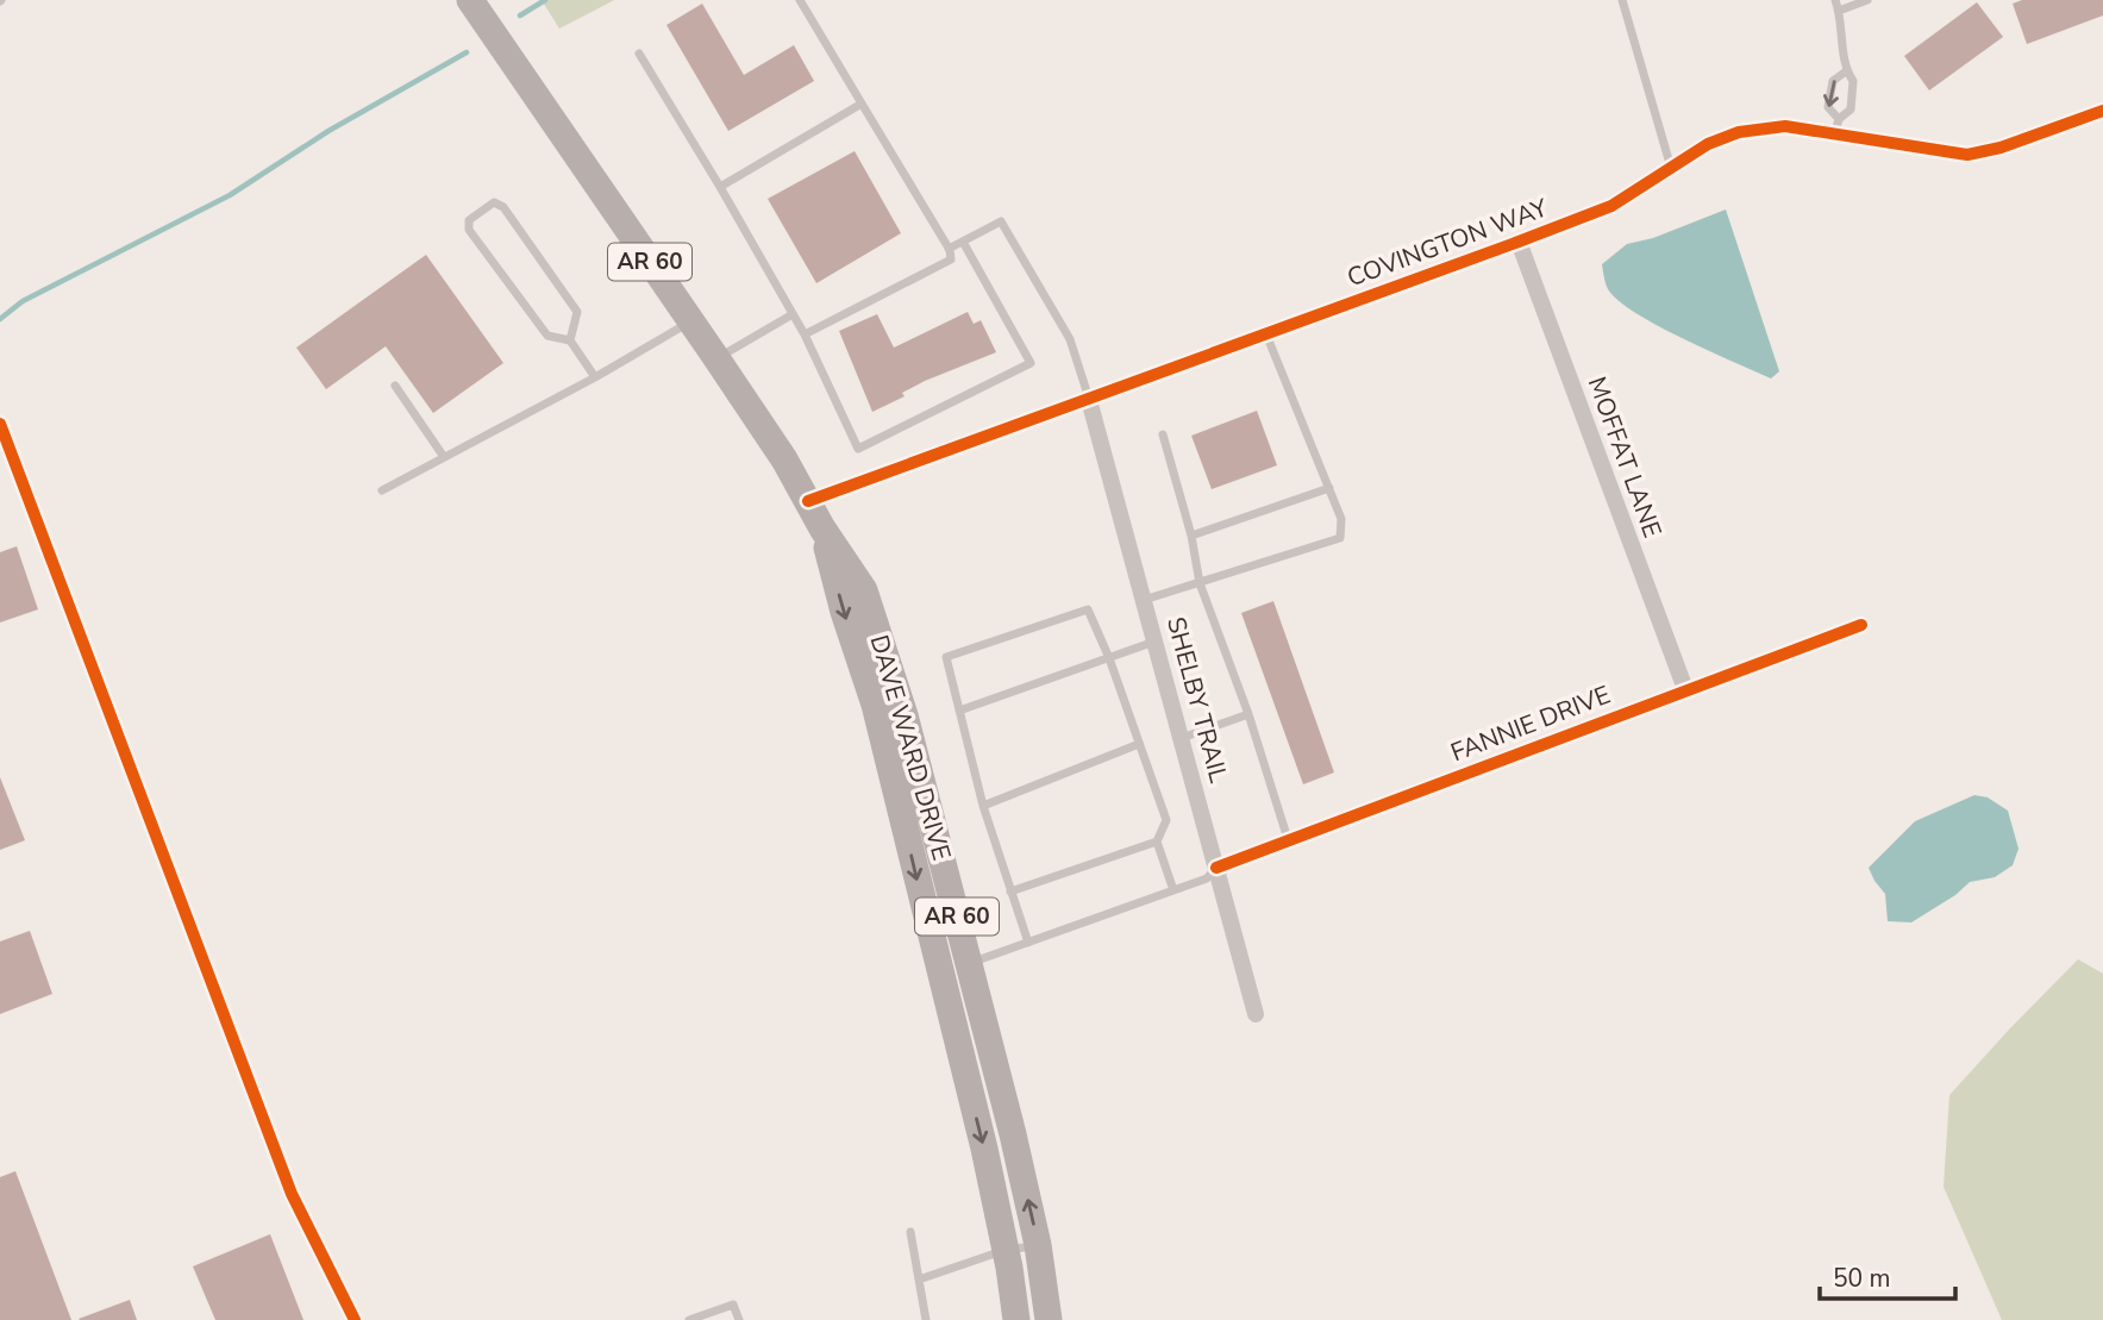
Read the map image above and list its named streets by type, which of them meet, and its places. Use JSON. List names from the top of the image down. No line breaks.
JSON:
{"streets":{"main road":["AR 60","DAVE WARD DRIVE"],"street":["COVINGTON WAY","MOFFAT LANE","SHELBY TRAIL","FANNIE DRIVE"]},"crossings":[["COVINGTON WAY","MOFFAT LANE"],["COVINGTON WAY","SHELBY TRAIL"],["COVINGTON WAY","DAVE WARD DRIVE"],["MOFFAT LANE","FANNIE DRIVE"],["SHELBY TRAIL","FANNIE DRIVE"]],"scale_bar":"50 m"}
